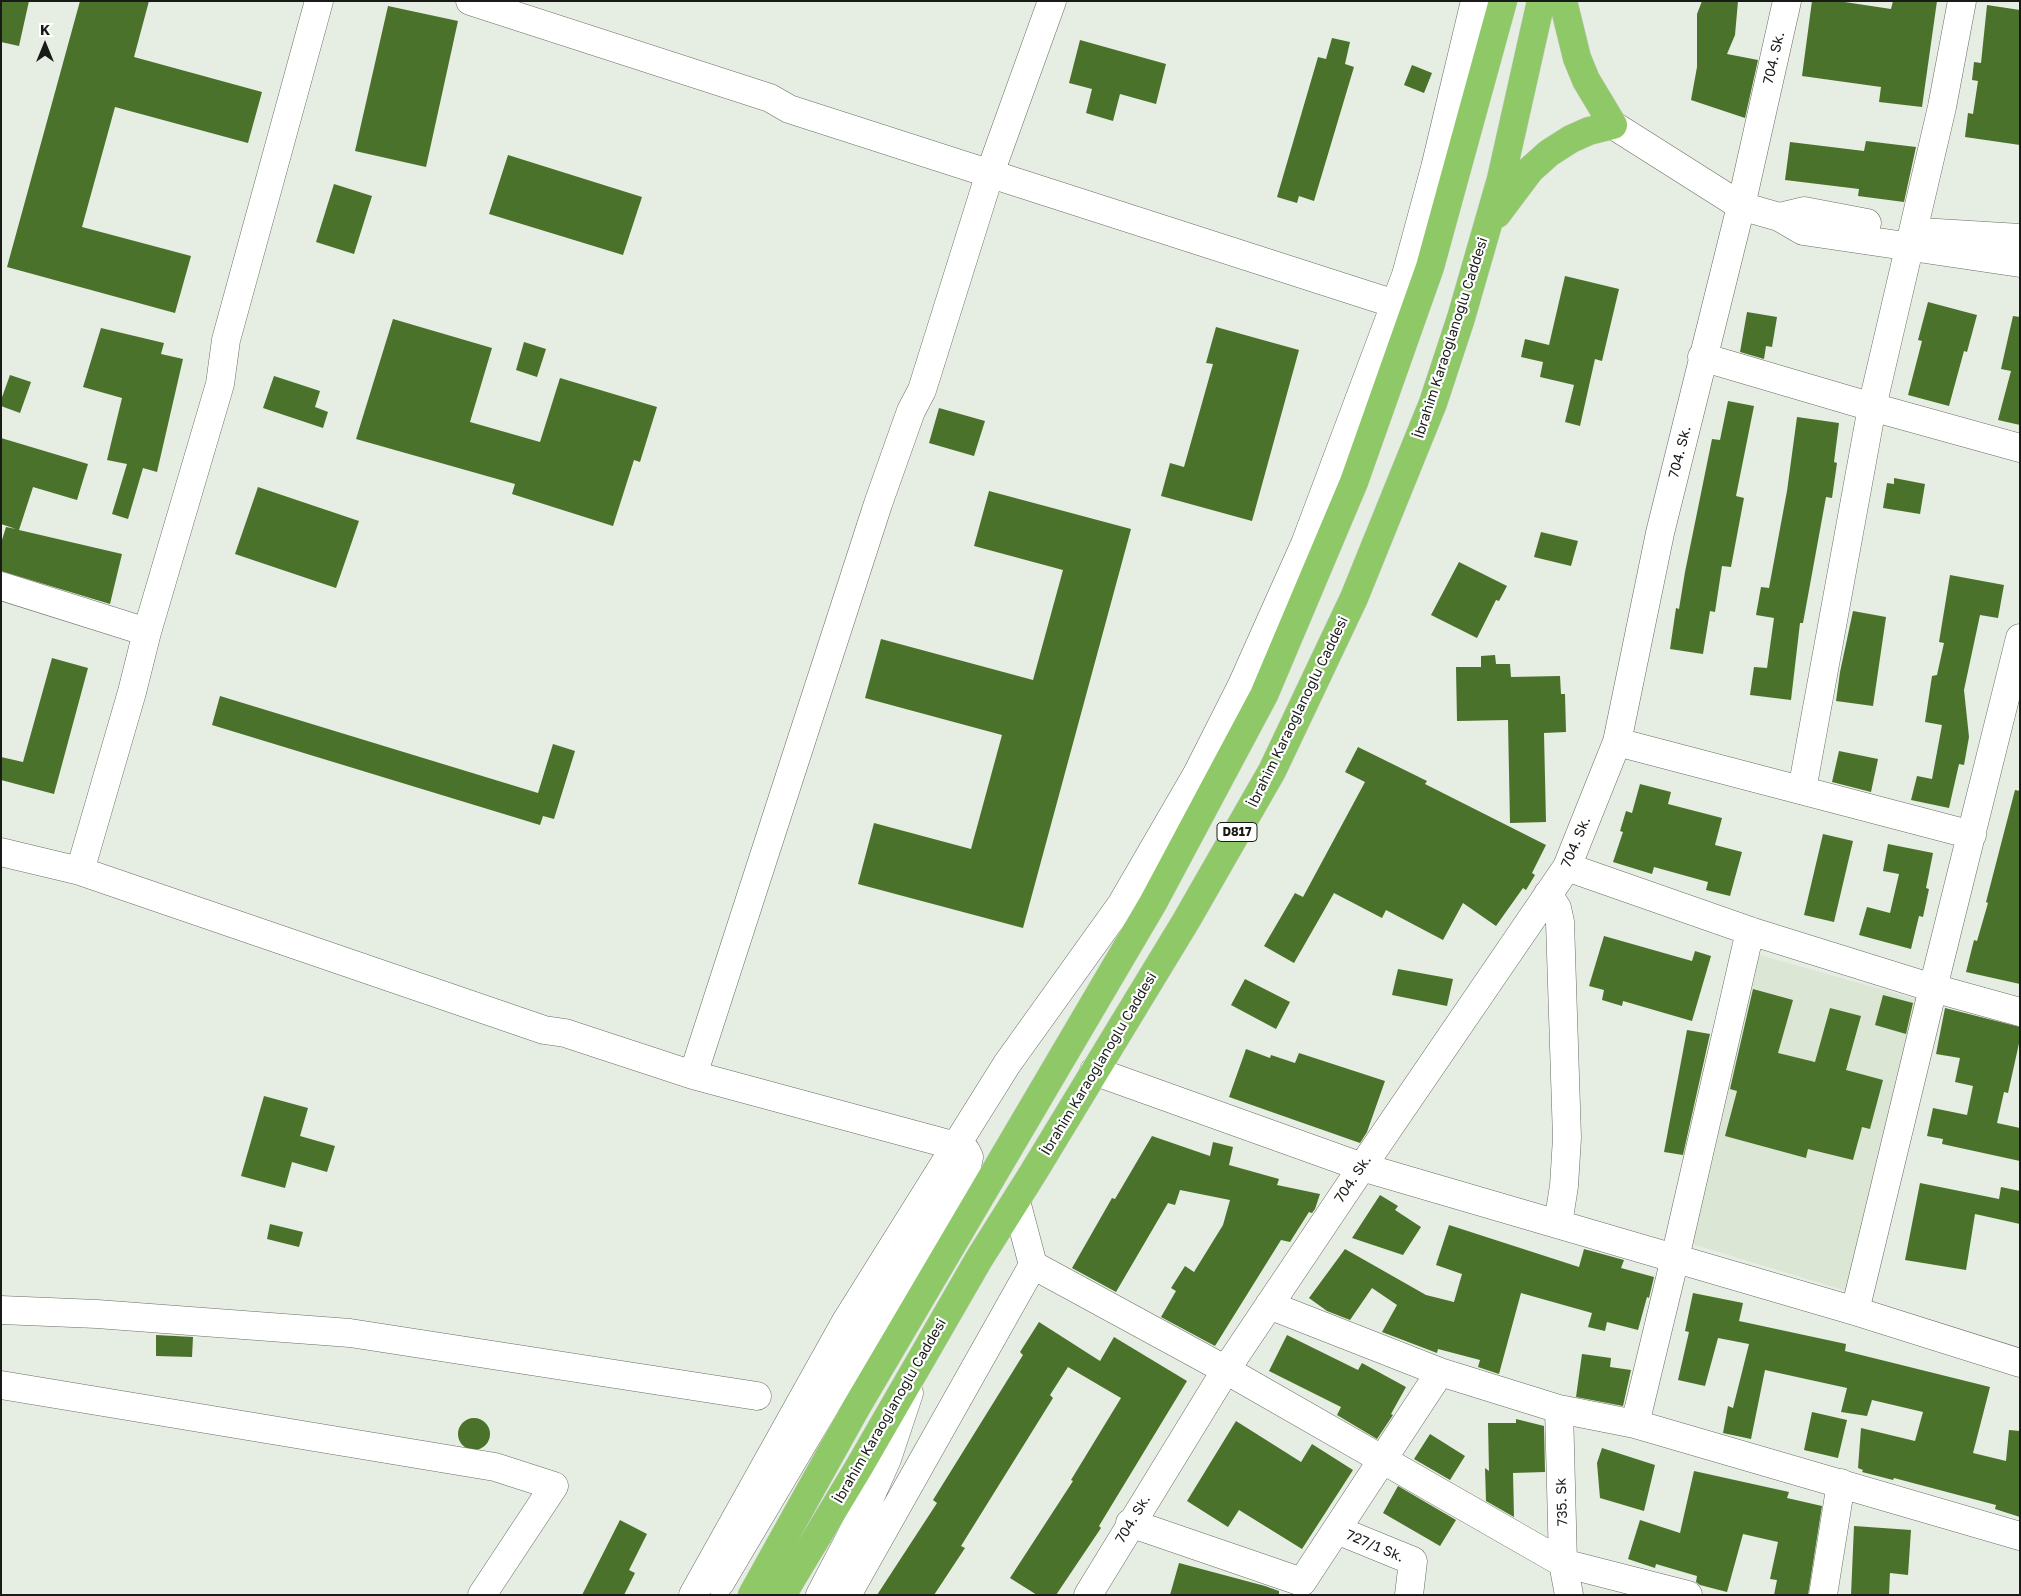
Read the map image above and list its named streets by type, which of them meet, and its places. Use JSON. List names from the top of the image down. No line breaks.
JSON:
{"streets":{"highway":["İbrahim Karaoğlanoğlu Caddesi","D817"],"street":["704. Sk.","735. Sk","727/1 Sk."]},"north":"top"}
